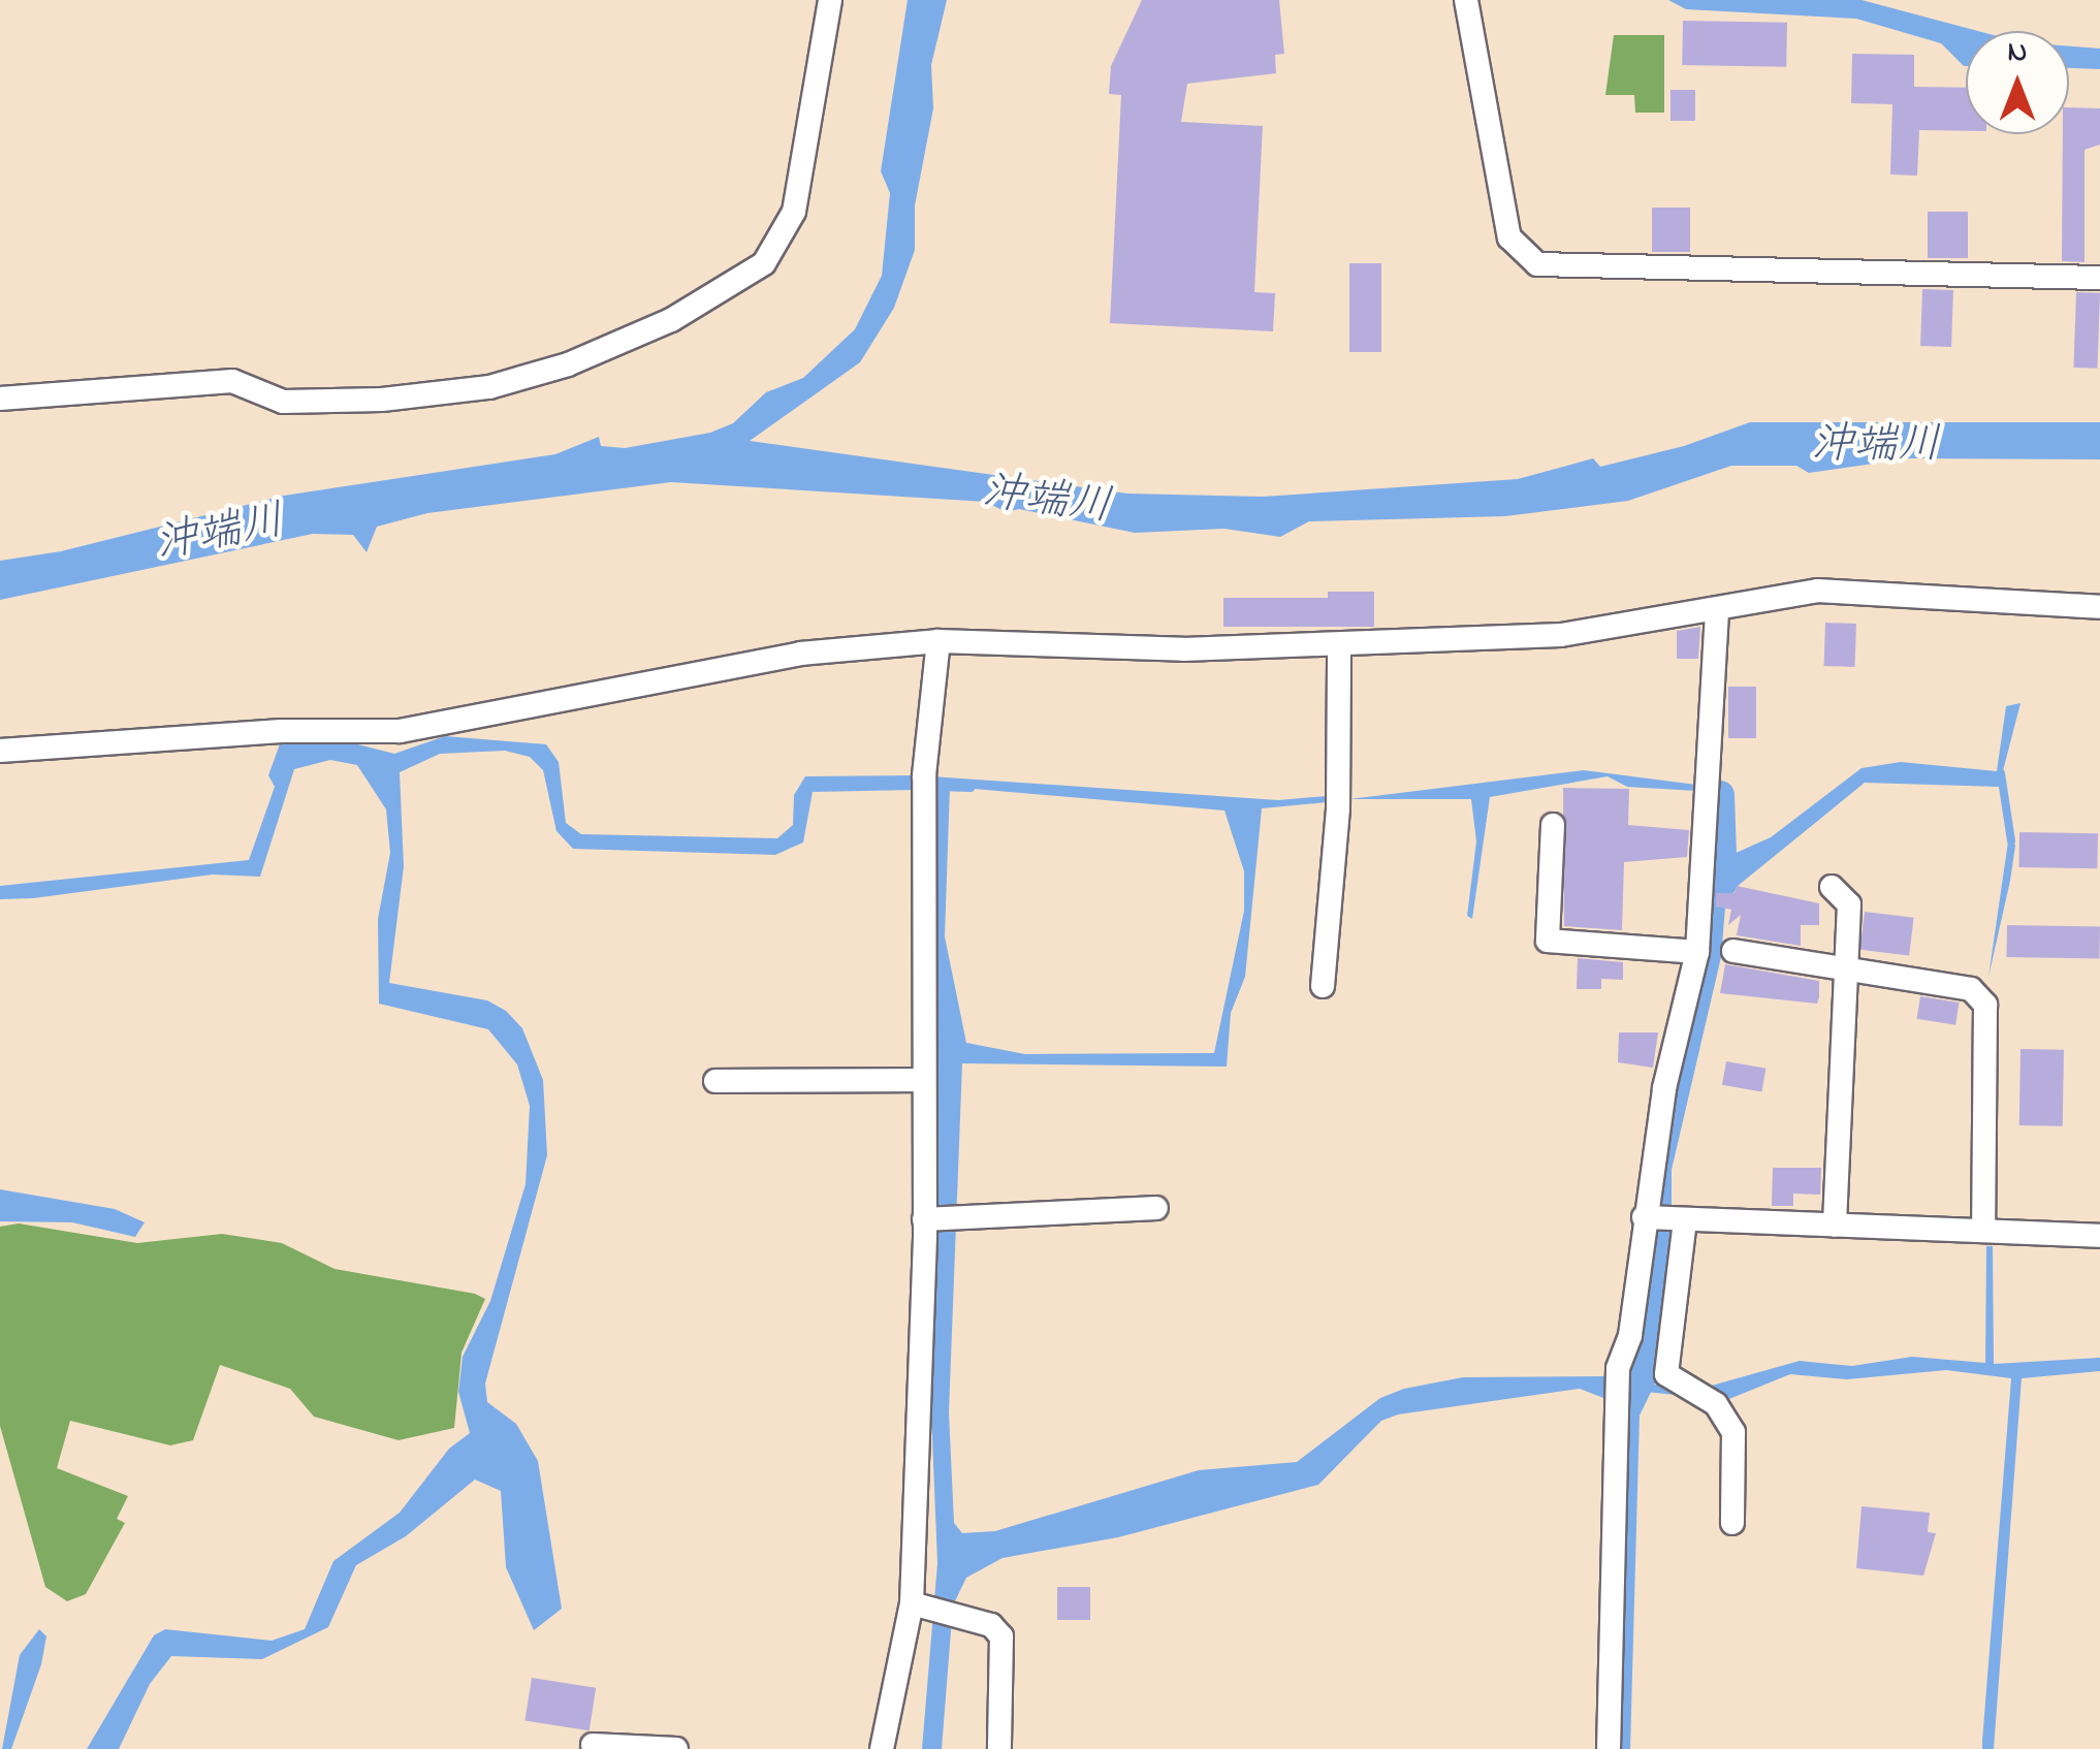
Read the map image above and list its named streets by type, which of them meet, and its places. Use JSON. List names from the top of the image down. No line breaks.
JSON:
{"water":["沖端川"],"north":"top"}
